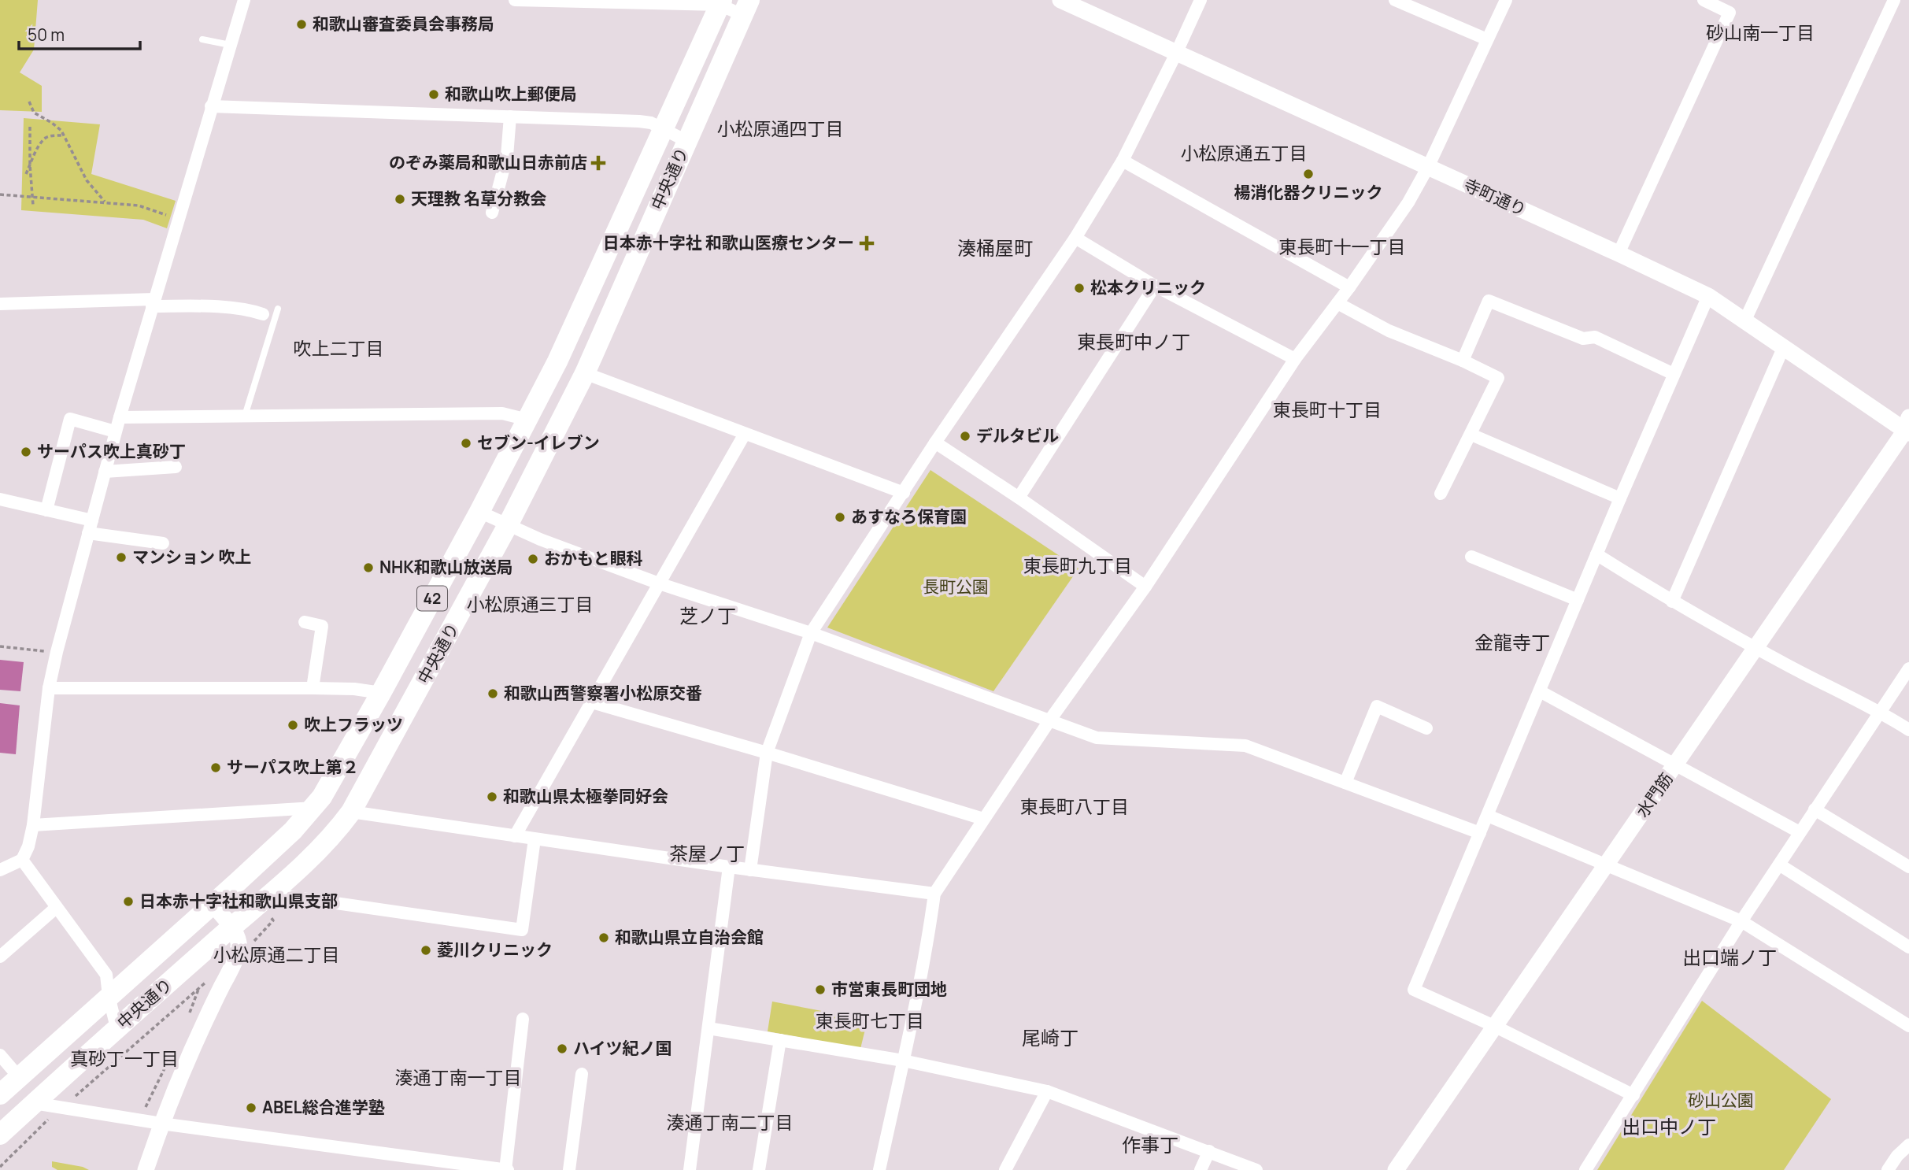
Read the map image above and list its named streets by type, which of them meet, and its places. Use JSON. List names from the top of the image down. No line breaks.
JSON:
{"streets":{"highway":["中央通り","42"],"street":["寺町通り","水門筋"]},"crossings":[["寺町通り","水門筋"]],"districts":["砂山南一丁目","小松原通四丁目","小松原通五丁目","東長町十一丁目","湊桶屋町","東長町中ノ丁","吹上二丁目","東長町十丁目","東長町九丁目","小松原通三丁目","芝ノ丁","金龍寺丁","東長町八丁目","茶屋ノ丁","小松原通二丁目","出口端ノ丁","東長町七丁目","尾崎丁","真砂丁一丁目","湊通丁南一丁目","湊通丁南二丁目","出口中ノ丁","作事丁"],"parks":["長町公園","砂山公園"],"places":{"other":["和歌山審査委員会事務局","和歌山吹上郵便局","楊消化器クリニック","天理教 名草分教会","松本クリニック","デルタビル","セブン-イレブン","サーパス吹上真砂丁","あすなろ保育園","マンション 吹上","おかもと眼科","NHK和歌山放送局","和歌山西警察署小松原交番","吹上フラッツ","サーパス吹上第２","和歌山県太極拳同好会","日本赤十字社和歌山県支部","和歌山県立自治会館","菱川クリニック","市営東長町団地","ハイツ紀ノ国","ABEL総合進学塾"],"health":["のぞみ薬局和歌山日赤前店","日本赤十字社 和歌山医療センター"]},"scale_bar":"50 m"}
